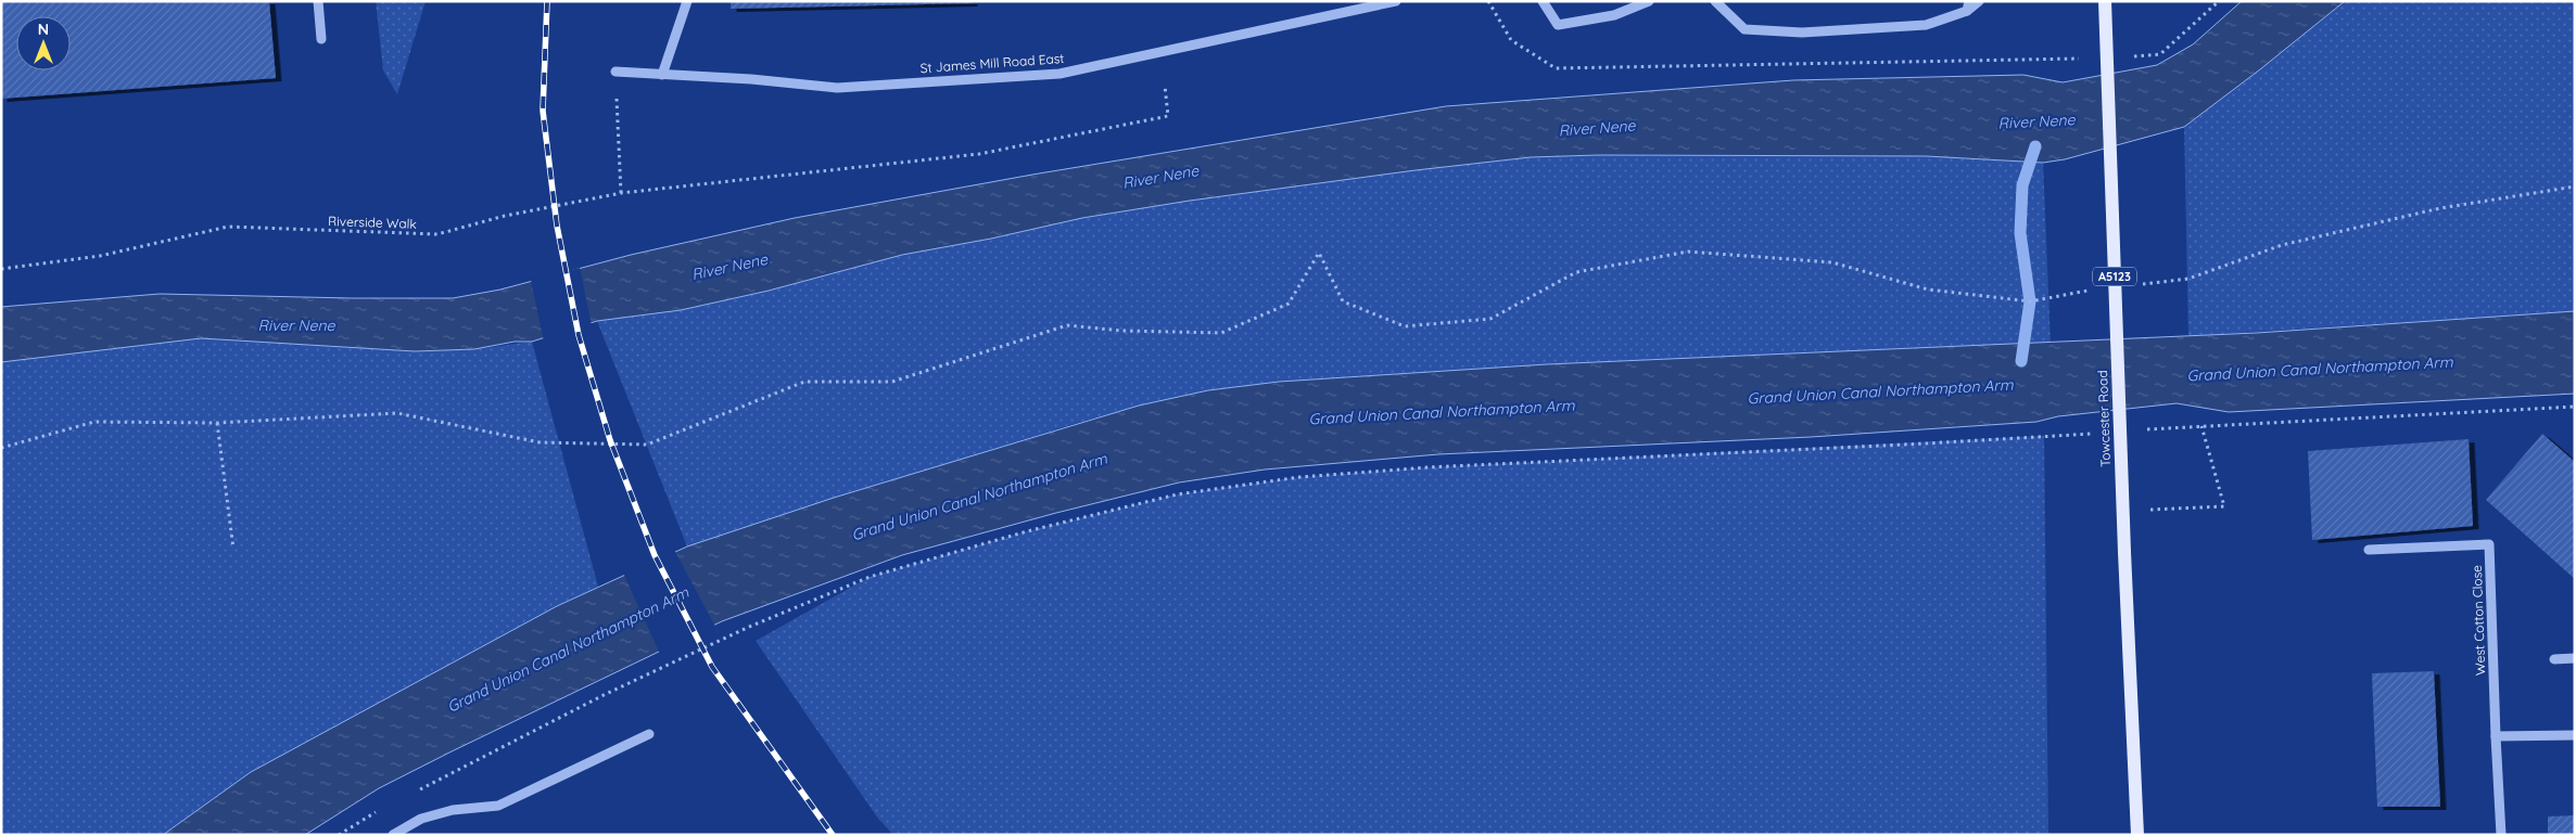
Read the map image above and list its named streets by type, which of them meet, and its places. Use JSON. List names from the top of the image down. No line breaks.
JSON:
{"streets":{"main road":["A5123","Towcester Road"],"street":["St James Mill Road East","West Cotton Close"],"path":["Riverside Walk"]},"water":["River Nene","Grand Union Canal Northampton Arm"],"north":"top"}
